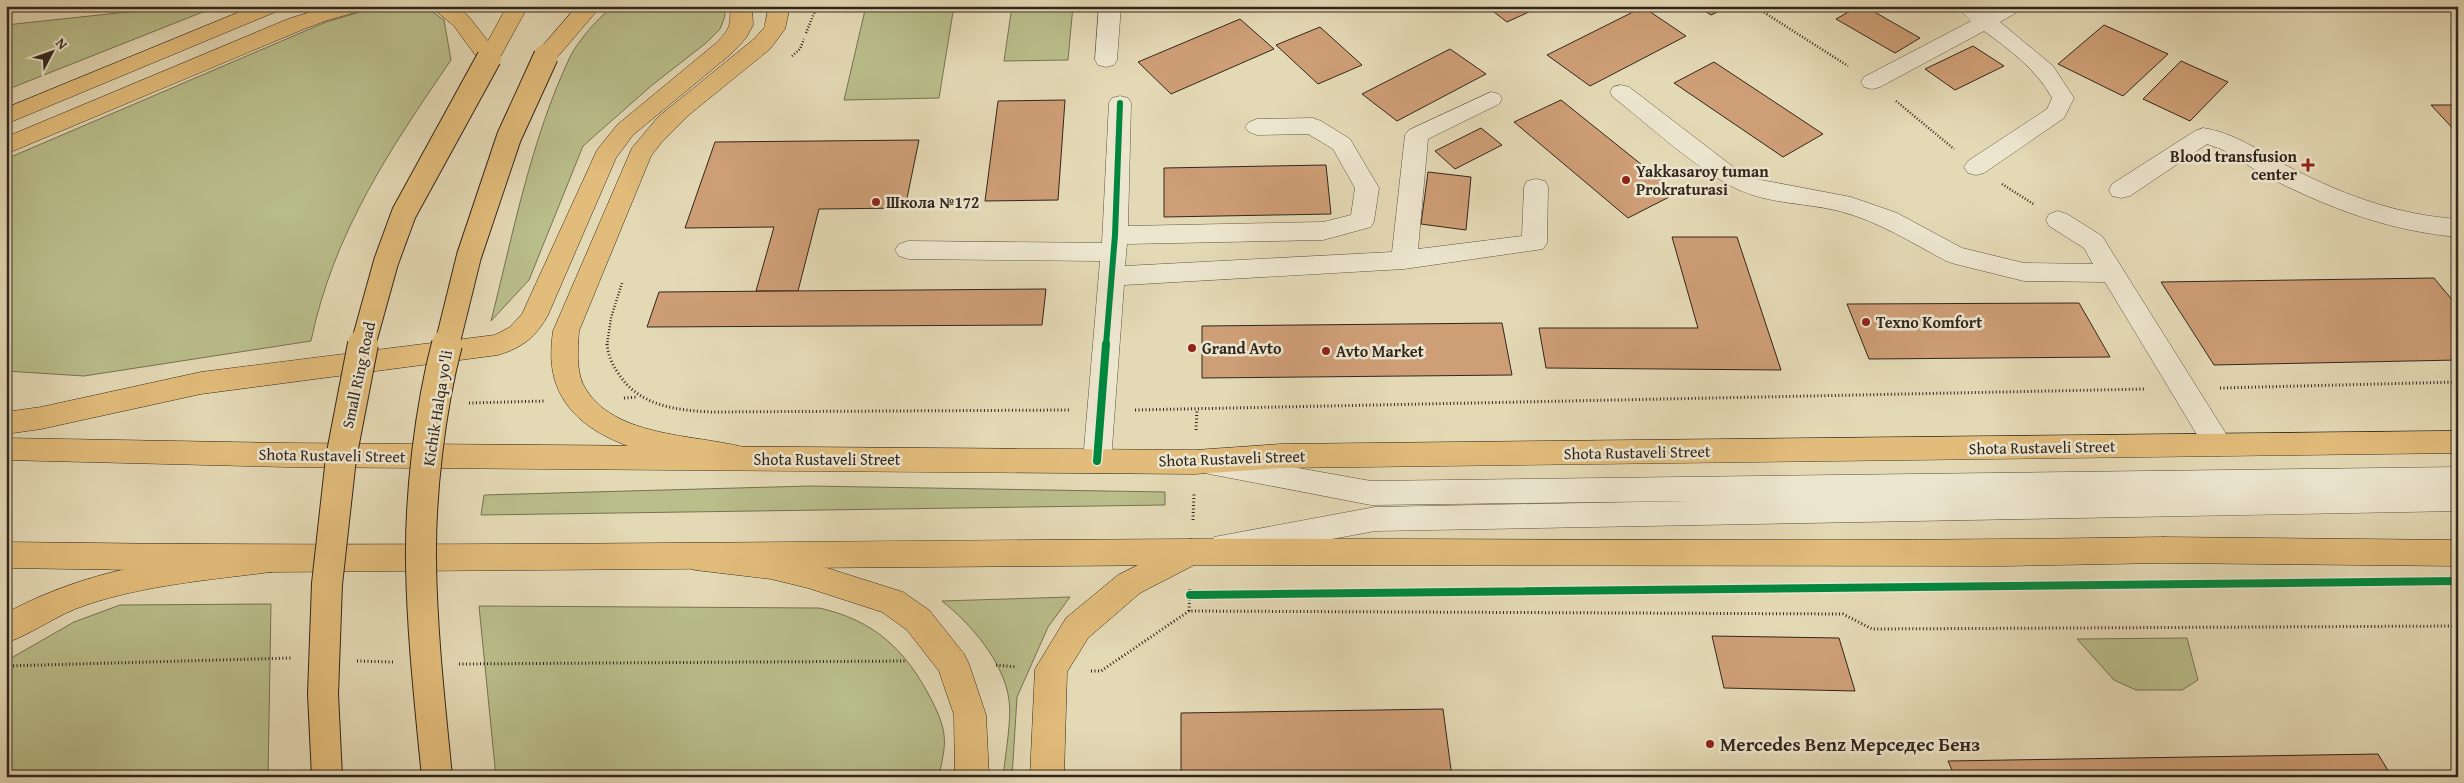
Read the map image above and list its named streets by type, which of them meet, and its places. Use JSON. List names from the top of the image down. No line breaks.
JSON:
{"streets":{"main road":["Small Ring Road","Kichik Halqa yo'li","Shota Rustaveli Street"]},"places":{"health":["Blood transfusion center"],"other":["Yakkasaroy tuman Prokraturasi","Школа №172","Texno Komfort","Grand Avto","Avto Market","Mercedes Benz Мерседес Бенз"]},"north":"top right"}
